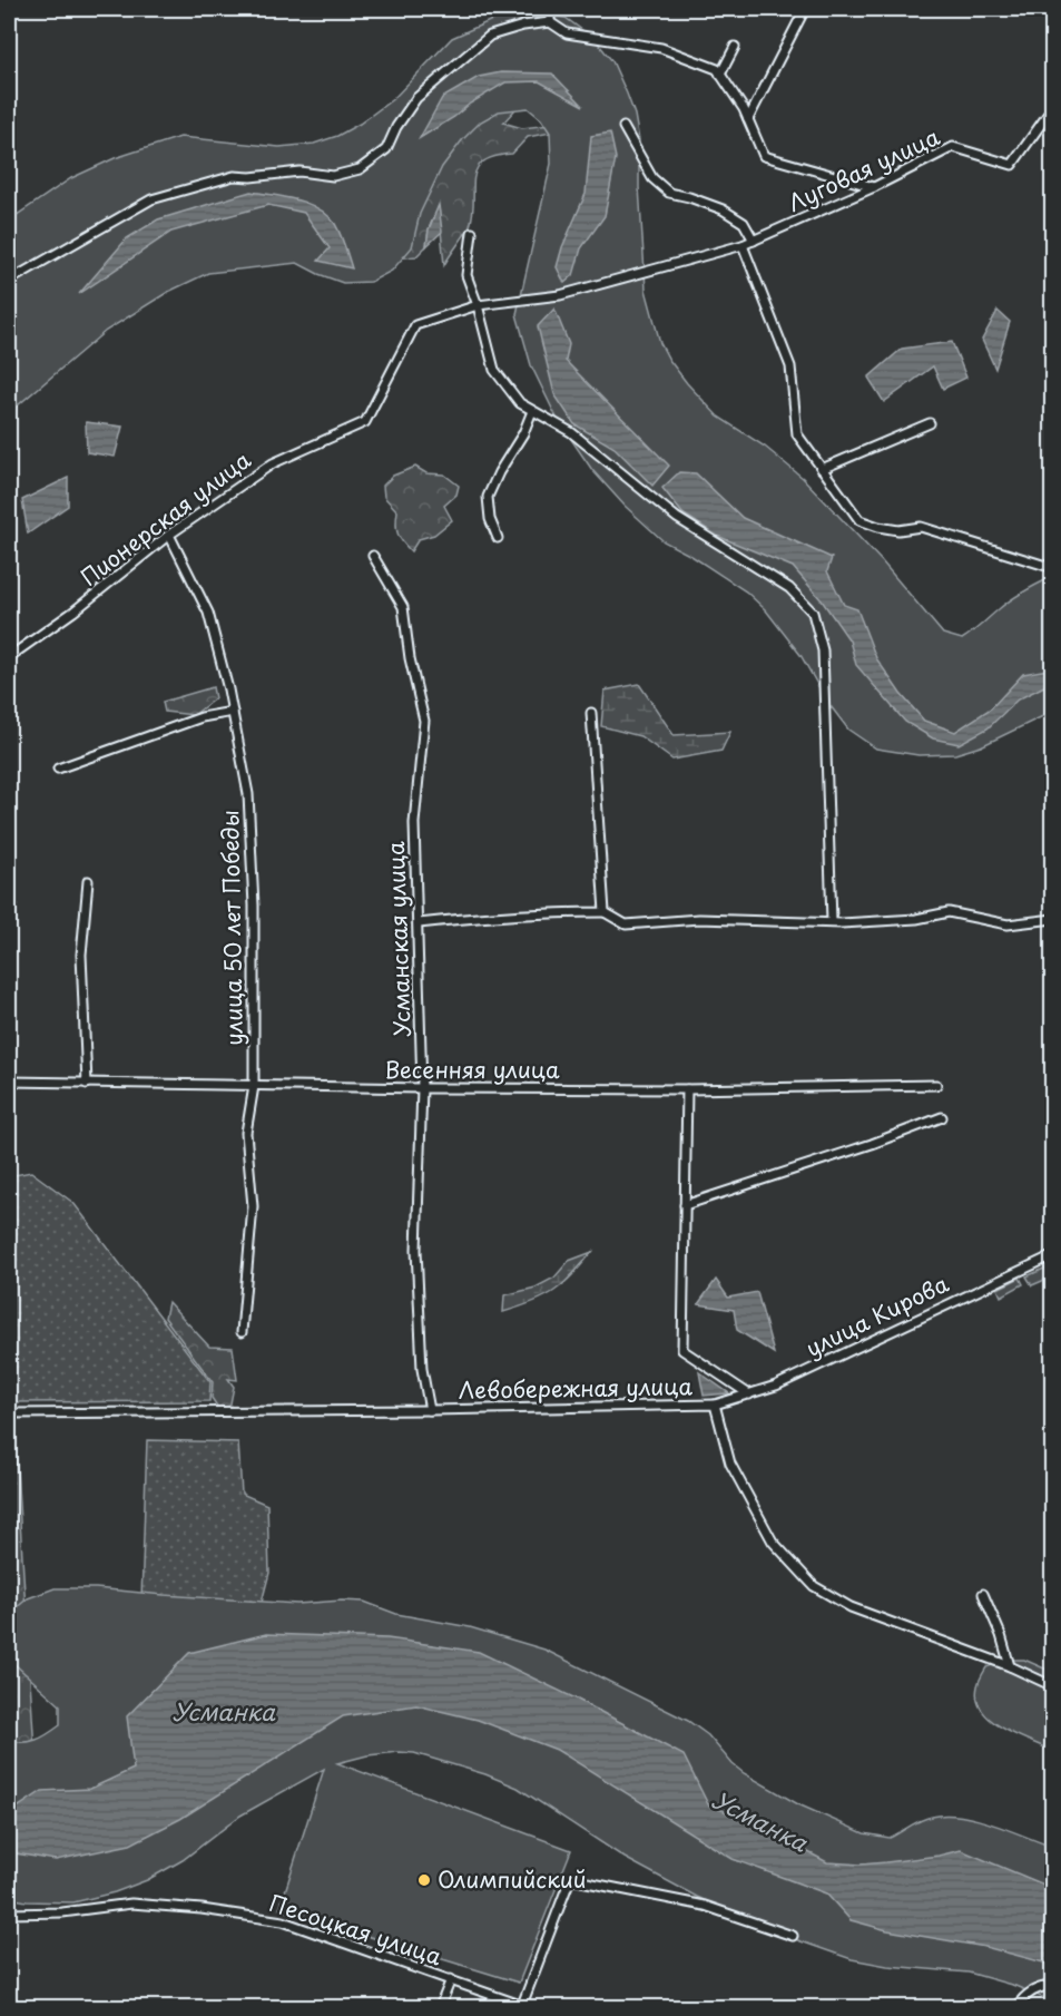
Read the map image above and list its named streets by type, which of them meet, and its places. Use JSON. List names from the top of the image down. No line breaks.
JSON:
{"streets":{"street":["Луговая улица","Пионерская улица","улица 50 лет Победы","Усманская улица","Весенняя улица","улица Кирова","Левобережная улица","Песоцкая улица"]},"crossings":[["Луговая улица","Пионерская улица"],["Пионерская улица","улица 50 лет Победы"],["улица 50 лет Победы","Весенняя улица"],["Усманская улица","Весенняя улица"],["Усманская улица","Левобережная улица"],["улица Кирова","Левобережная улица"]],"water":["Усманка"],"places":["Олимпийский"]}
